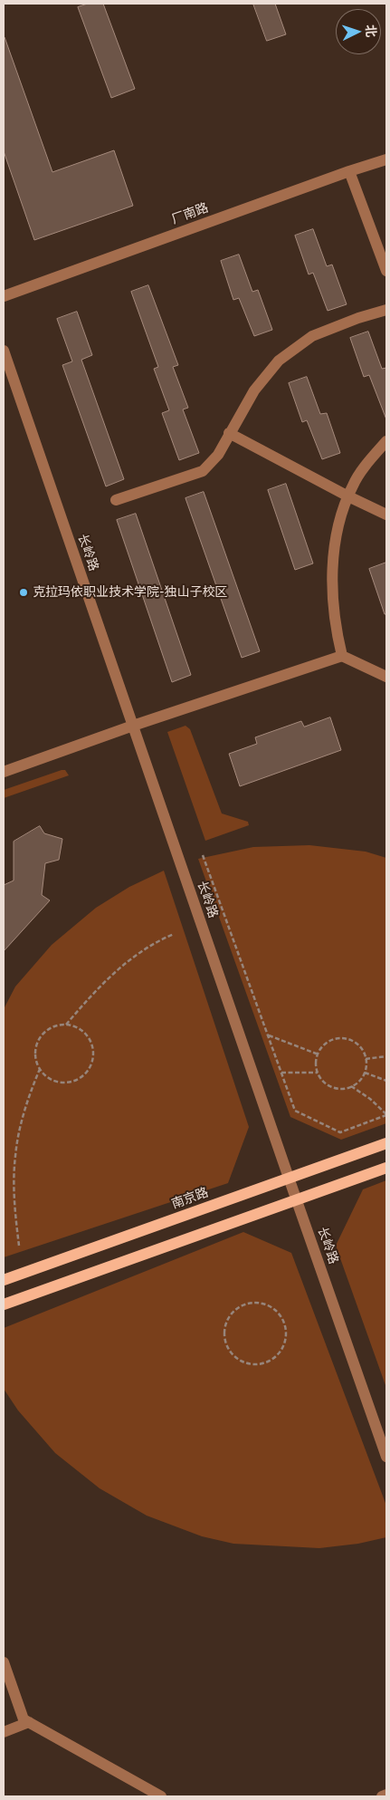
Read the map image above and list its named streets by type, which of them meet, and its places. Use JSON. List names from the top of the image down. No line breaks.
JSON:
{"streets":{"main road":["南京路"],"street":["厂南路","长岭路"]},"crossings":[["长岭路","南京路"]],"places":["克拉玛依职业技术学院-独山子校区"],"north":"right"}
